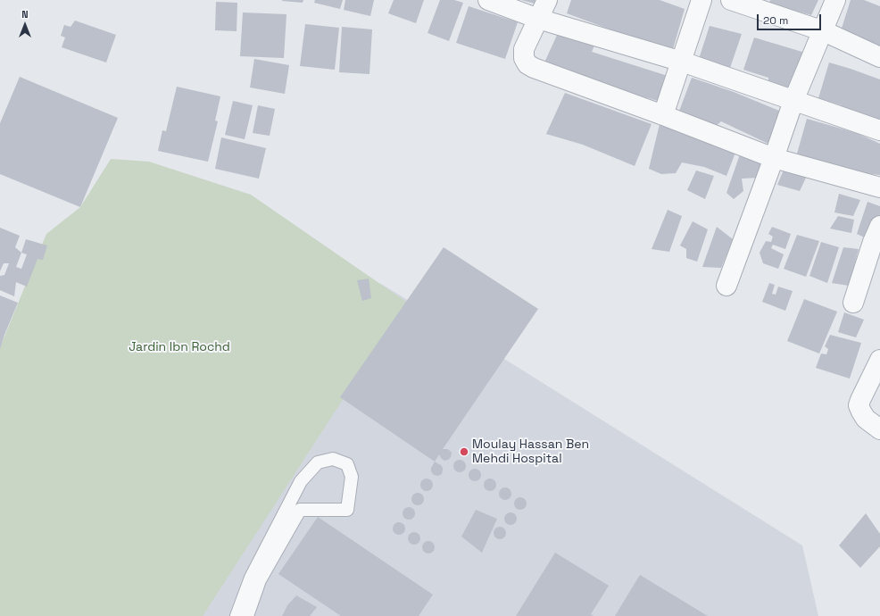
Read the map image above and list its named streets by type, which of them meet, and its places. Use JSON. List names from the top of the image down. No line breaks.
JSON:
{"parks":["Jardin Ibn Rochd"],"places":["Moulay Hassan Ben Mehdi Hospital"],"scale_bar":"20 m","north":"top"}
